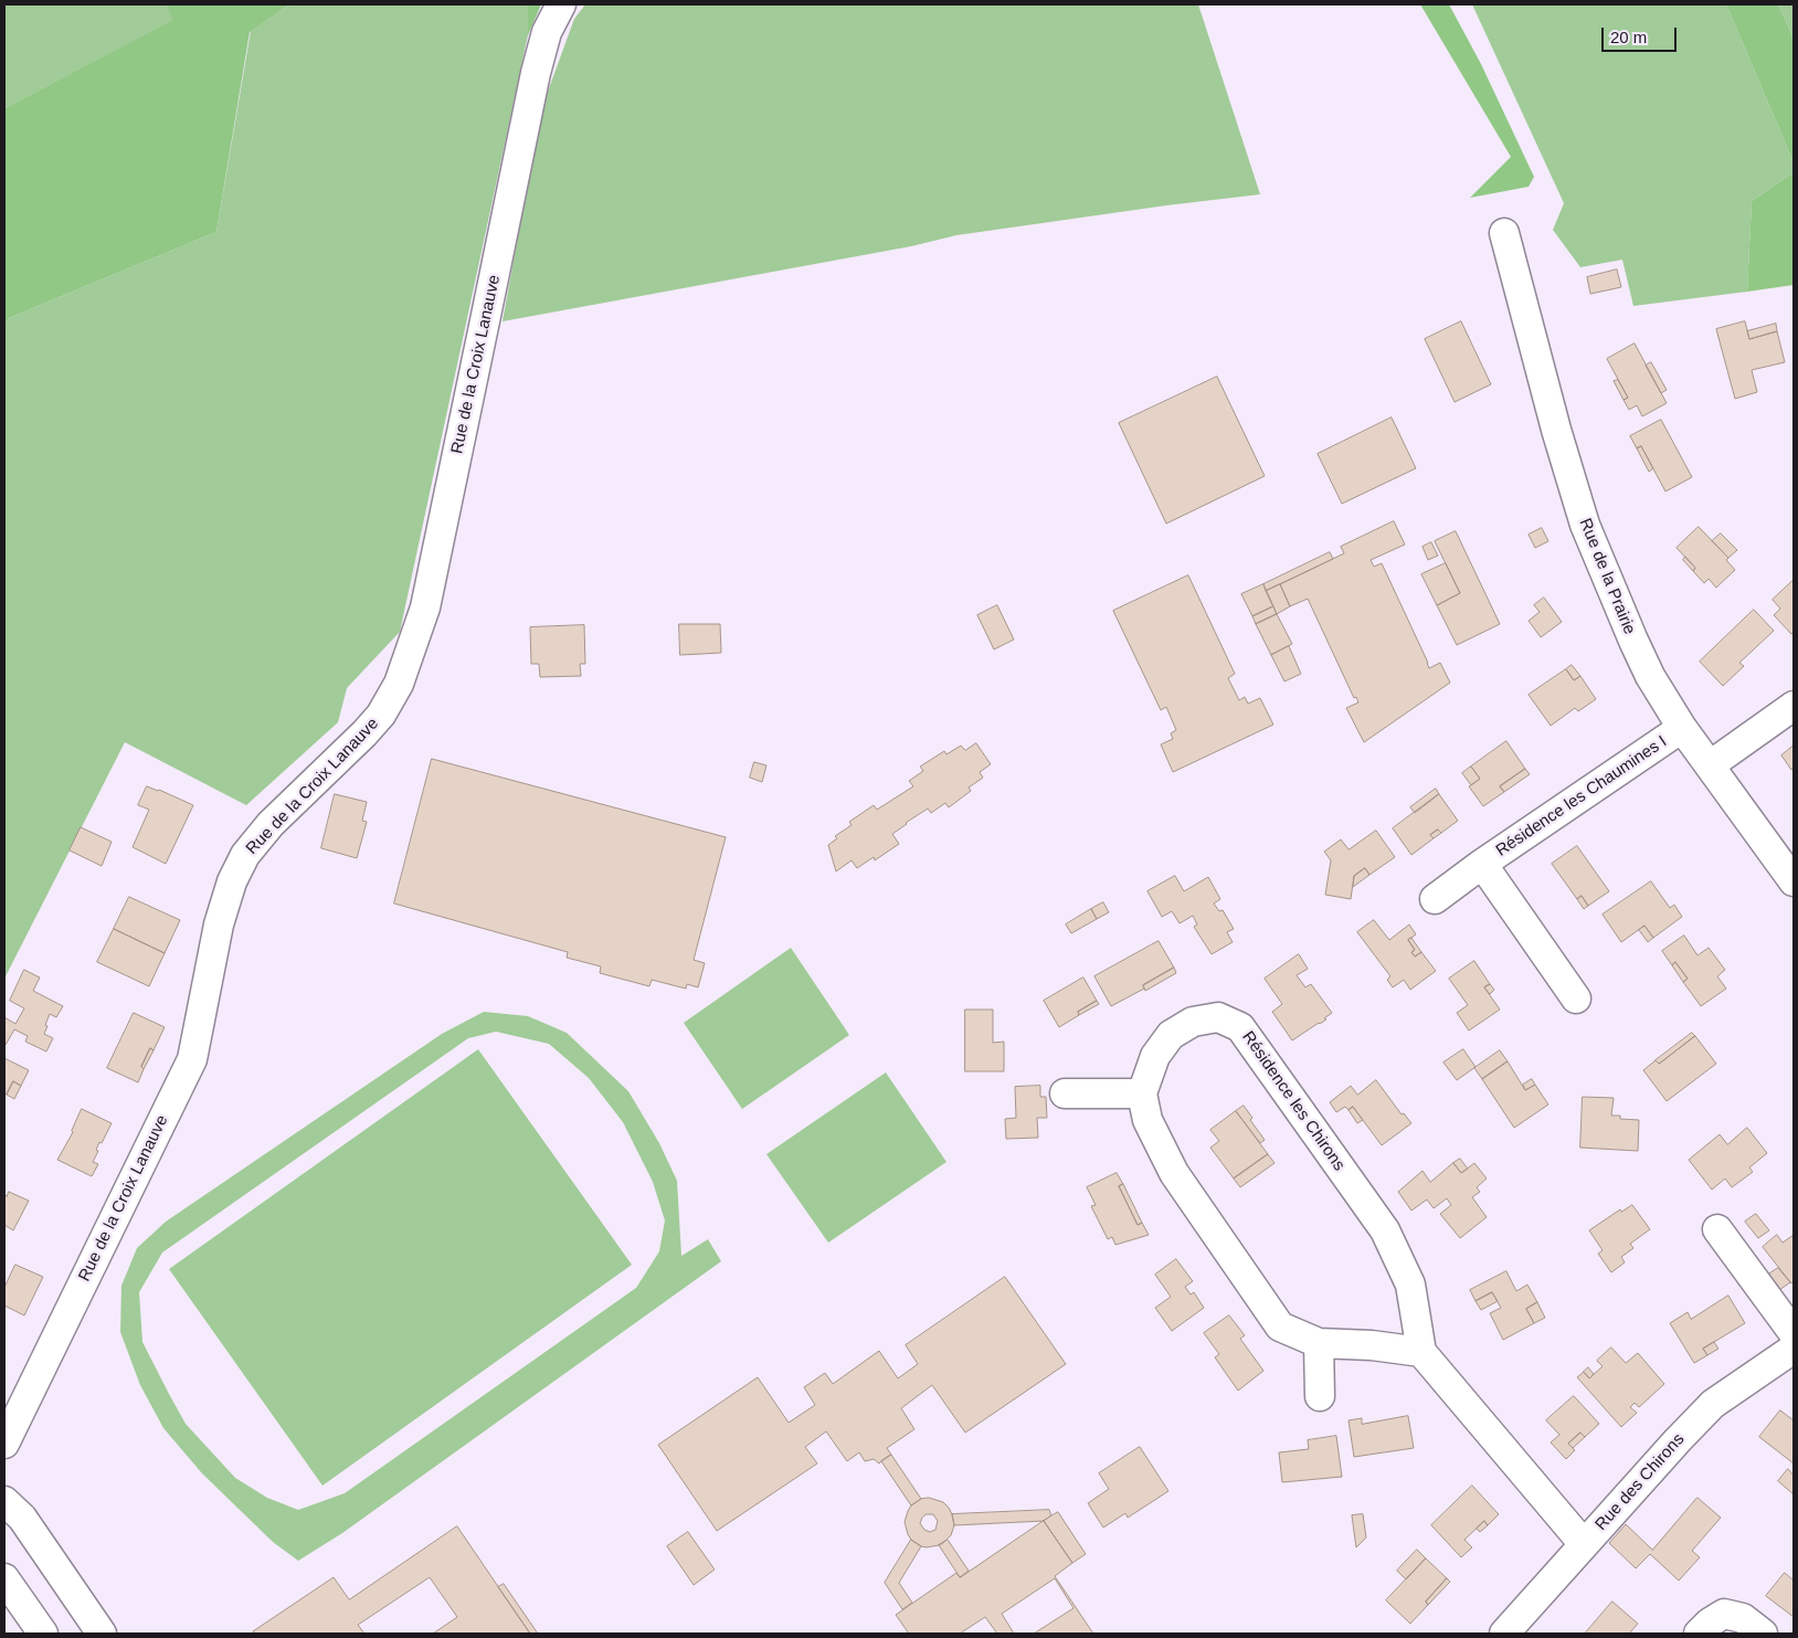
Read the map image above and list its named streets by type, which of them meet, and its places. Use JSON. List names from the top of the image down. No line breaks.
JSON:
{"streets":{"street":["Rue de la Croix Lanauve","Rue de la Prairie","Résidence les Chaumines I","Résidence les Chirons","Rue des Chirons"]},"crossings":[["Rue de la Prairie","Résidence les Chaumines I"]],"scale_bar":"20 m"}
